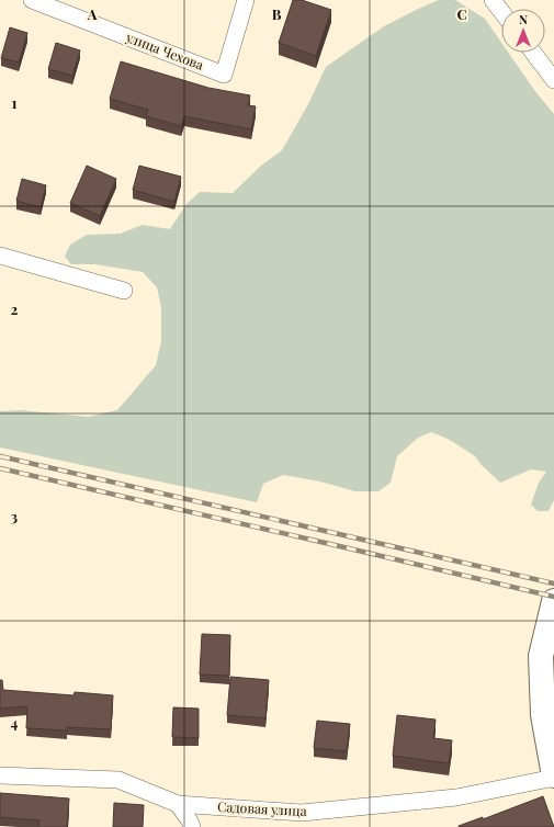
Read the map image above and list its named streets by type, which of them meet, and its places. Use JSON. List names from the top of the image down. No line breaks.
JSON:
{"streets":{"street":["улица Чехова","Садовая улица"]},"north":"top","grid":{"columns":["A","B","C"],"rows":["1","2","3","4"]}}
